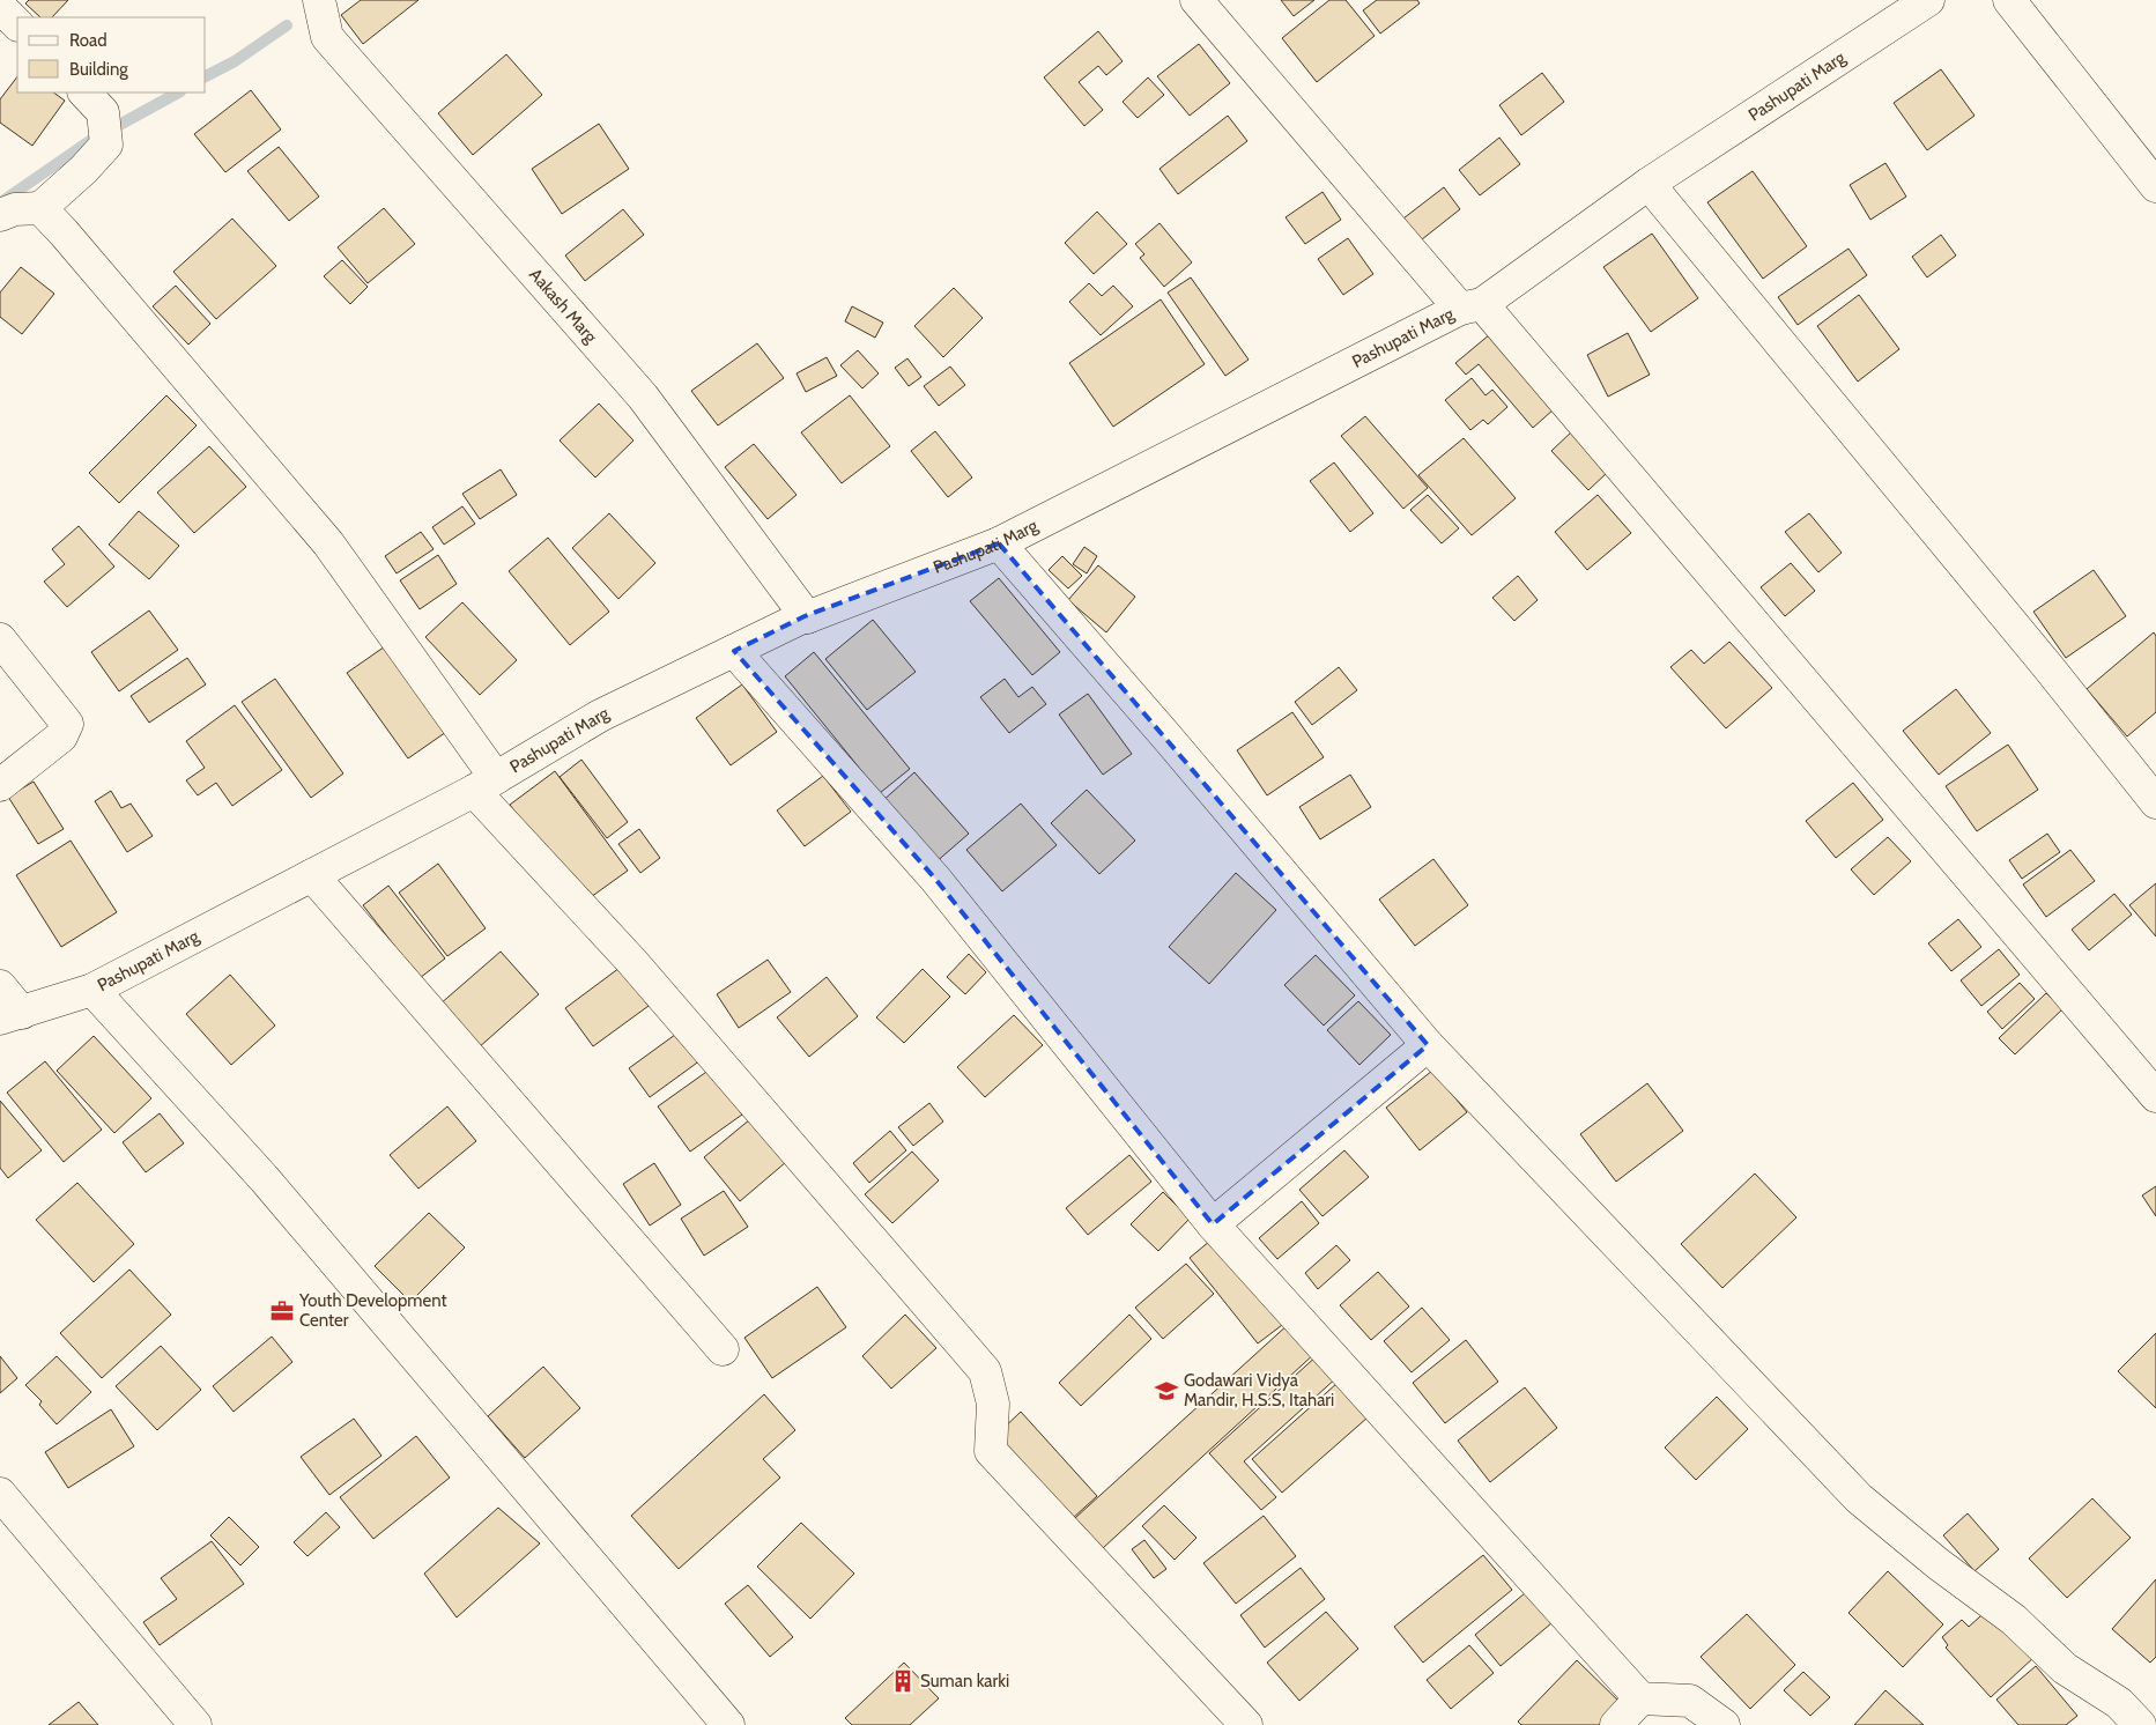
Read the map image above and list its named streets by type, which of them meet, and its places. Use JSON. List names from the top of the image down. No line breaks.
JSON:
{"streets":{"street":["Pashupati Marg","Aakash Marg"]},"crossings":[["Pashupati Marg","Aakash Marg"]],"places":{"office":["Youth Development Center"],"school or university":["Godawari Vidya Mandir, H.S.S, Itahari"],"building":["Suman karki"]},"legend":["Road","Building"]}
